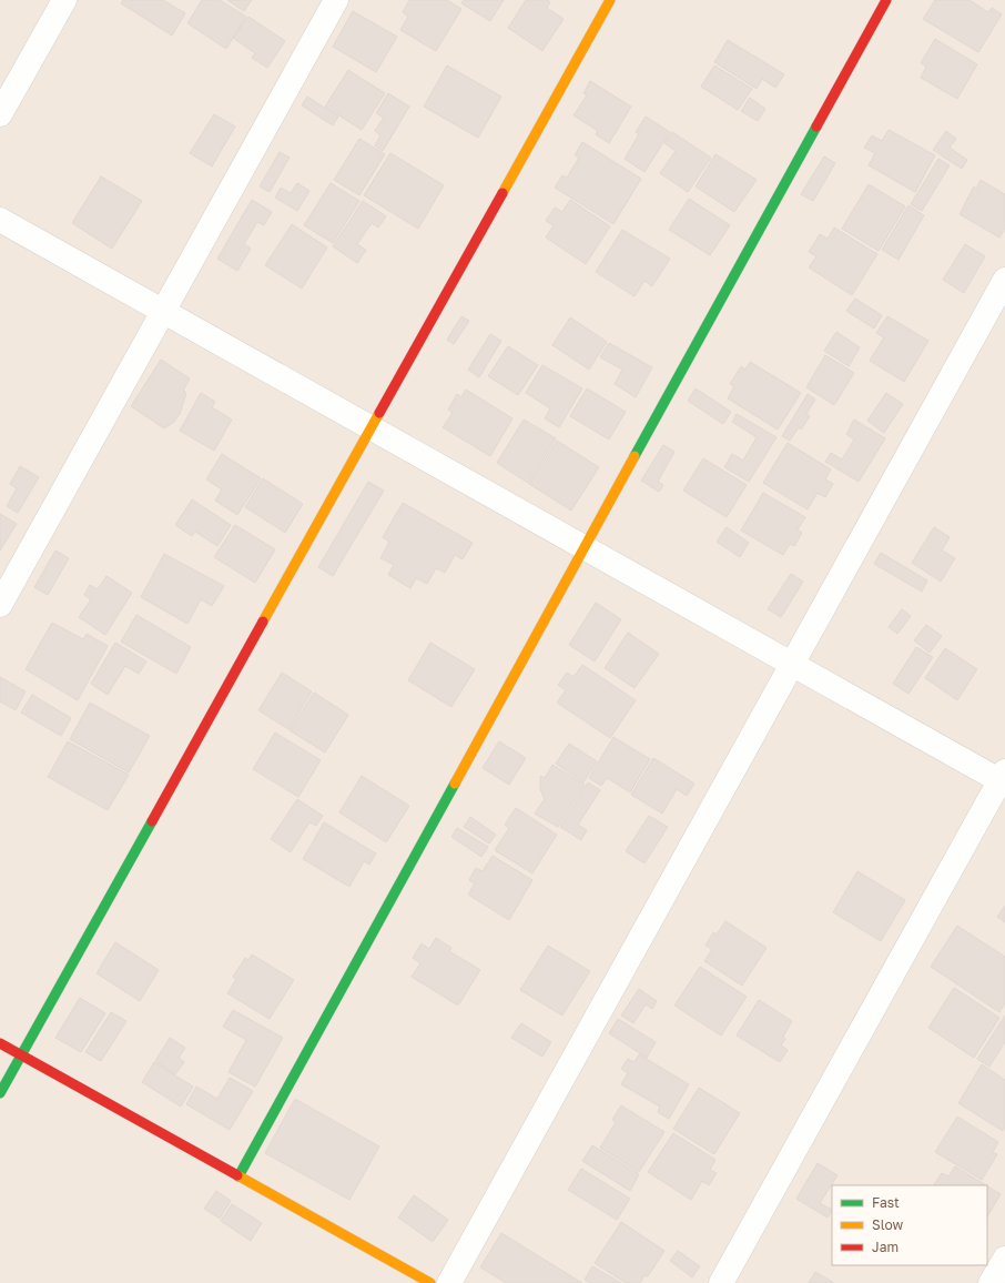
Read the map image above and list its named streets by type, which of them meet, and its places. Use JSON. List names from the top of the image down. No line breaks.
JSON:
{"legend":["Fast","Slow","Jam"]}
